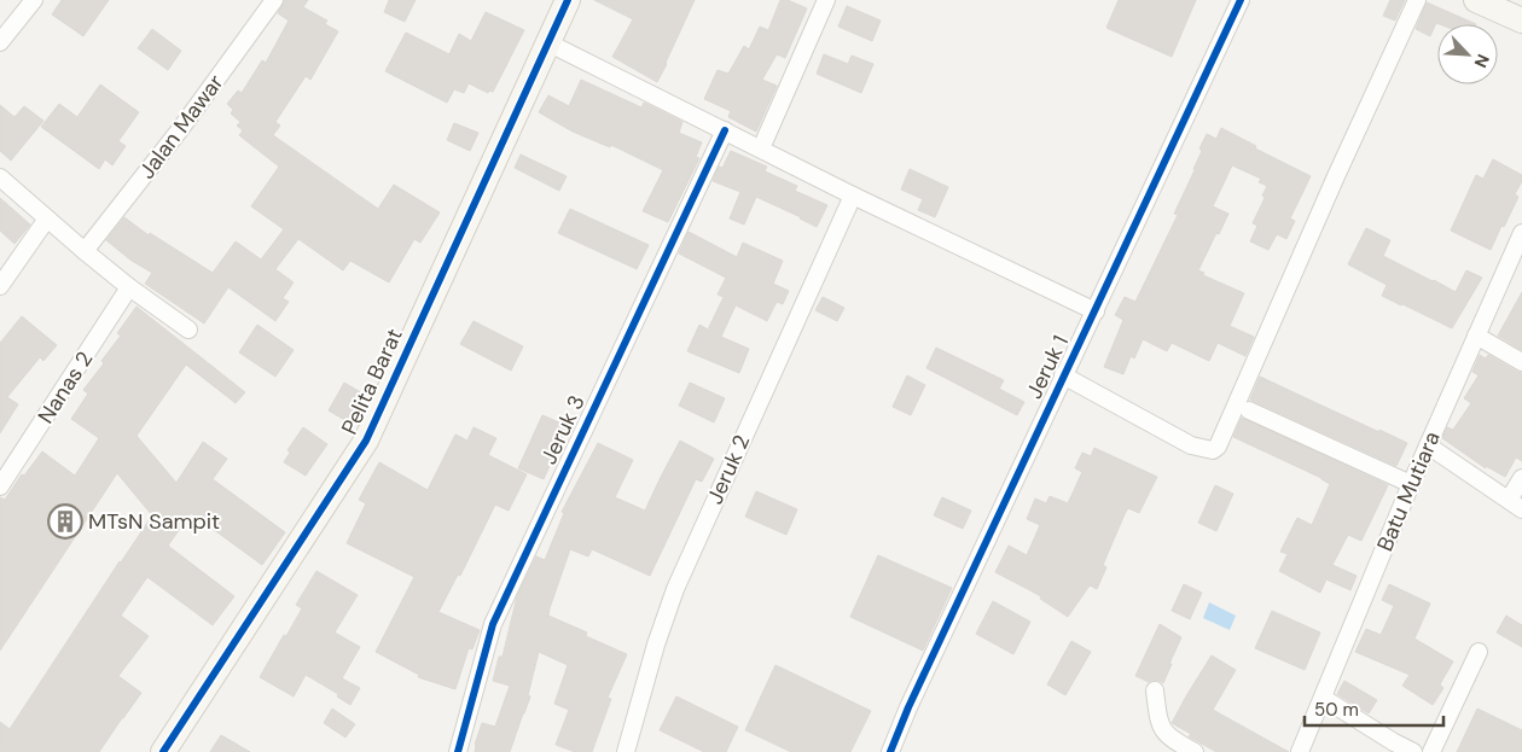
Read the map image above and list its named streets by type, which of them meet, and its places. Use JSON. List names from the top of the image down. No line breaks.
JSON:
{"streets":{"street":["Jalan Mawar","Jeruk 1","Pelita Barat","Nanas 2","Jeruk 3","Jeruk 2","Batu Mutiara"]},"places":{"building":["MTsN Sampit"]},"scale_bar":"50 m","north":"bottom right"}
